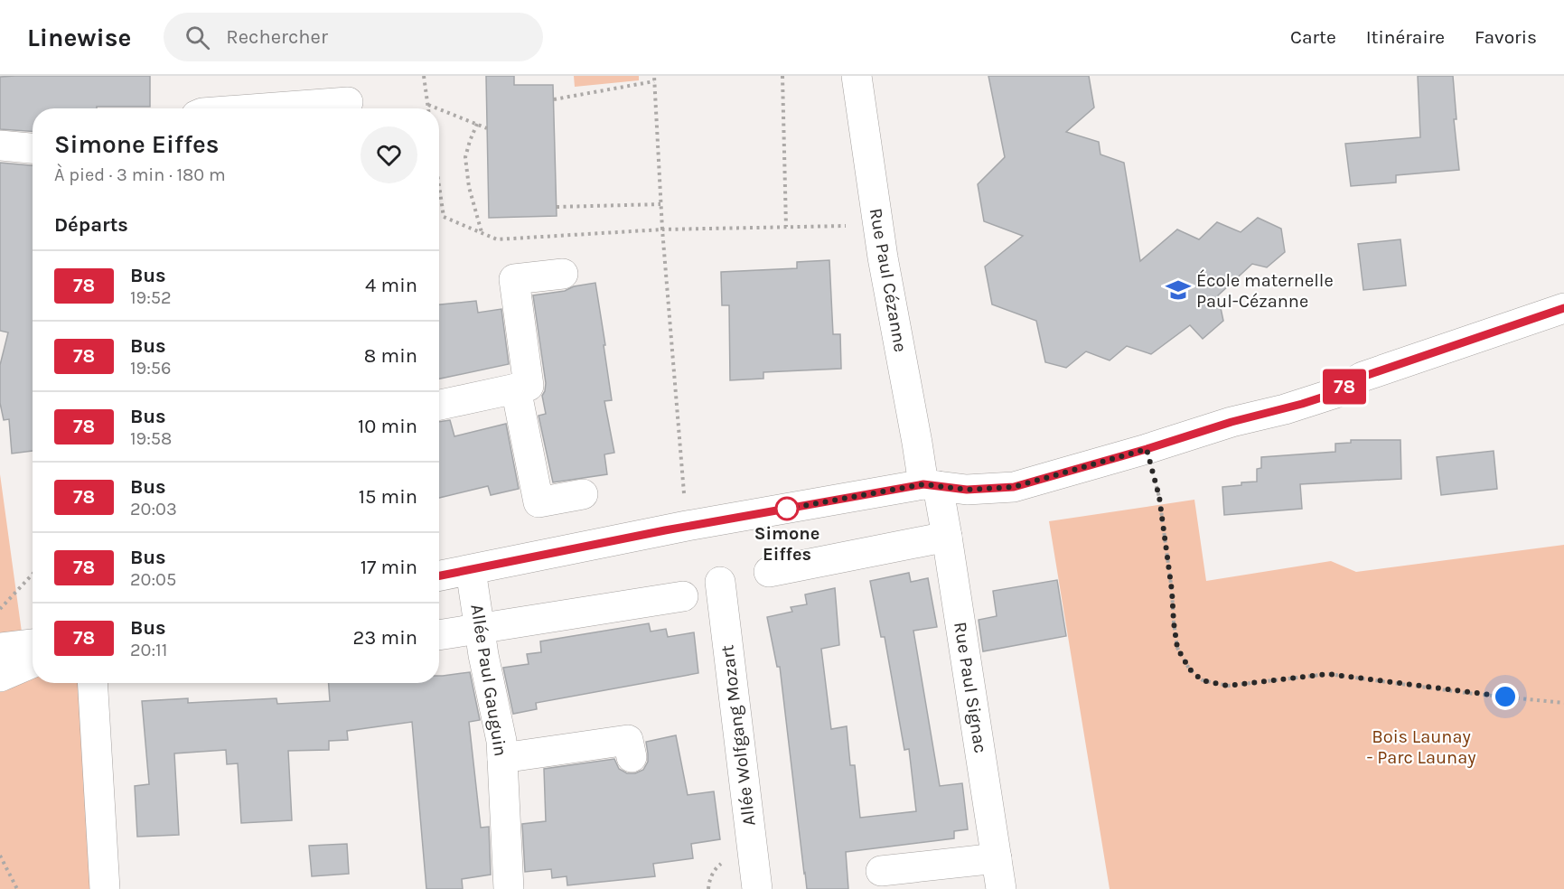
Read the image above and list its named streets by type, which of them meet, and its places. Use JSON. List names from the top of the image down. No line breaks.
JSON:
{"streets":{"street":["Rue Paul Cézanne","Allée Paul Gauguin","Rue Paul Signac","Allée Wolfgang Mozart"]},"crossings":[["Rue Paul Cézanne","Rue Paul Signac"]],"parks":["Bois Launay - Parc Launay"],"places":{"school or university":["École maternelle Paul-Cézanne"],"other":["Simone Eiffes"]},"lines":["bus line 78"],"page":{"header":"Linewise","search":"Rechercher","nav":["Carte","Itinéraire","Favoris"],"on_map":"78","heading":[["Simone Eiffes","À pied · 3 min · 180 m"],"Départs"],"list":[{"mark":"78","name":"Bus","note":"19:52","value":"4 min"},{"mark":"78","name":"Bus","note":"19:56","value":"8 min"},{"mark":"78","name":"Bus","note":"19:58","value":"10 min"},{"mark":"78","name":"Bus","note":"20:03","value":"15 min"},{"mark":"78","name":"Bus","note":"20:05","value":"17 min"},{"mark":"78","name":"Bus","note":"20:11","value":"23 min"}]}}
